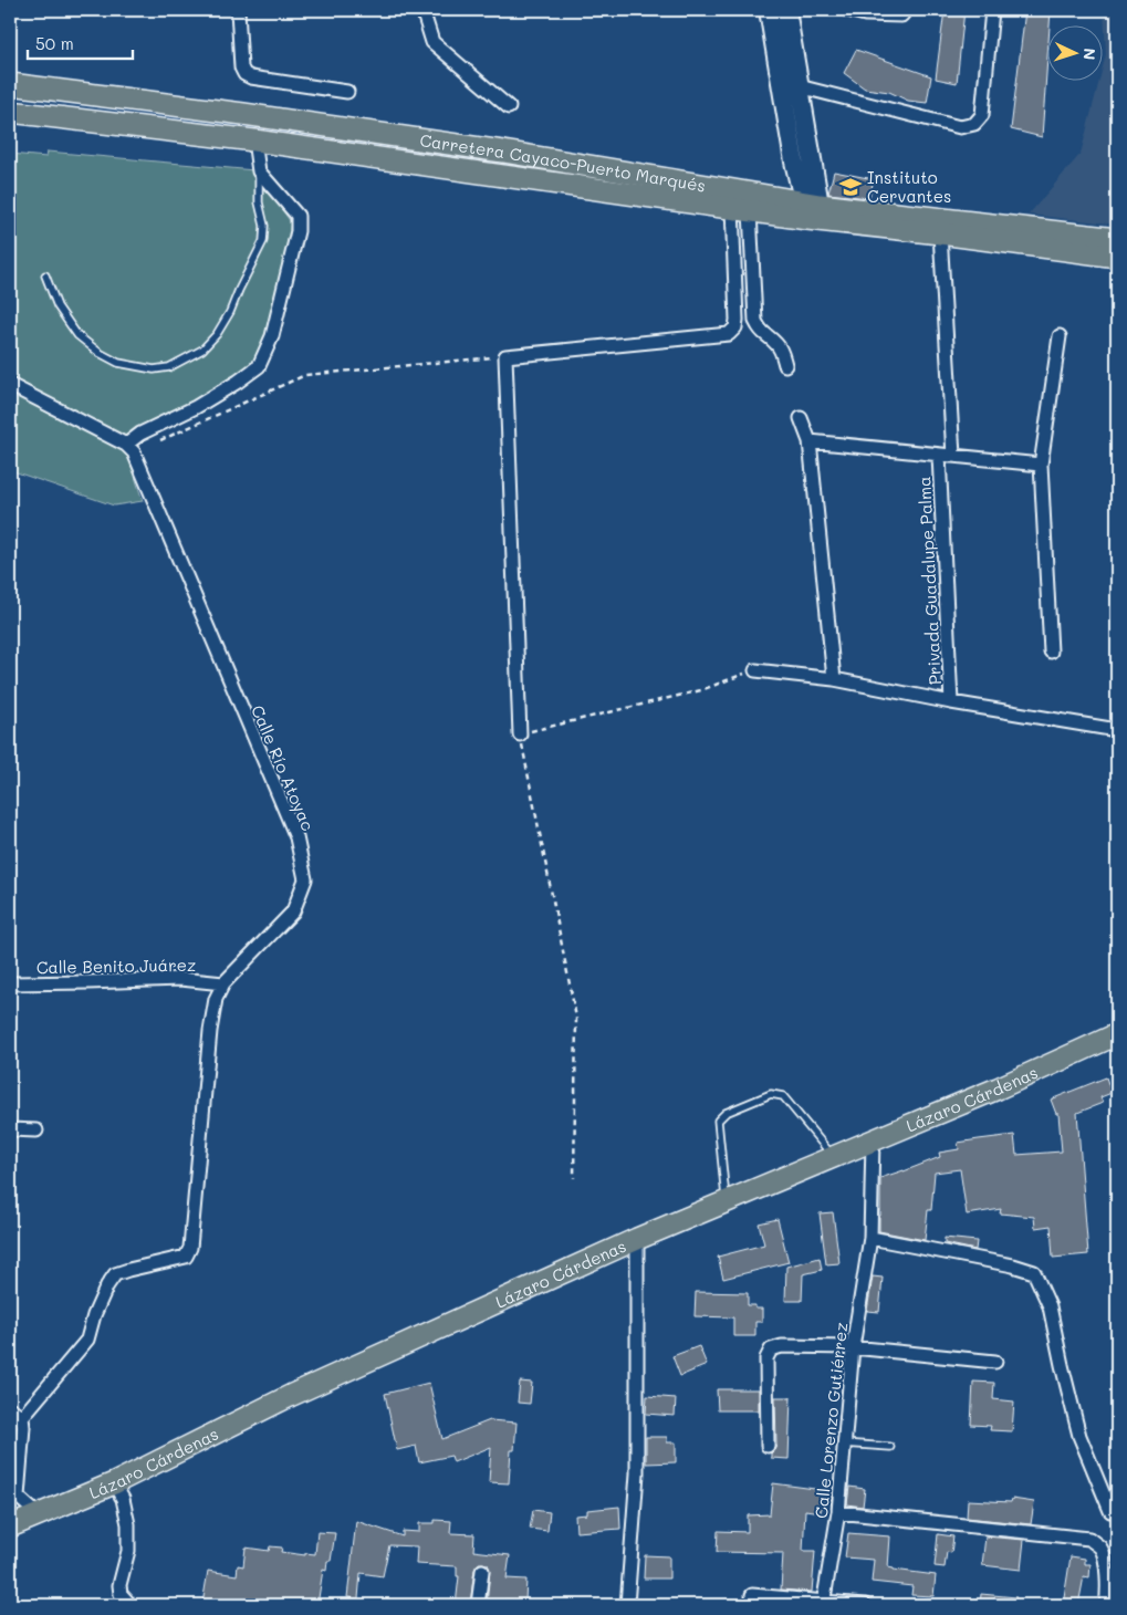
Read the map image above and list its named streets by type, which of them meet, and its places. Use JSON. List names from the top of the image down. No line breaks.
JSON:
{"streets":{"main road":["Carretera Cayaco-Puerto Marqués","Lázaro Cárdenas"],"street":["Privada Guadalupe Palma","Calle Río Atoyac","Calle Benito Juárez","Calle Lorenzo Gutiérrez"]},"crossings":[["Calle Río Atoyac","Calle Benito Juárez"],["Lázaro Cárdenas","Calle Lorenzo Gutiérrez"]],"places":{"school or university":["Instituto Cervantes"]},"scale_bar":"50 m","north":"right"}
